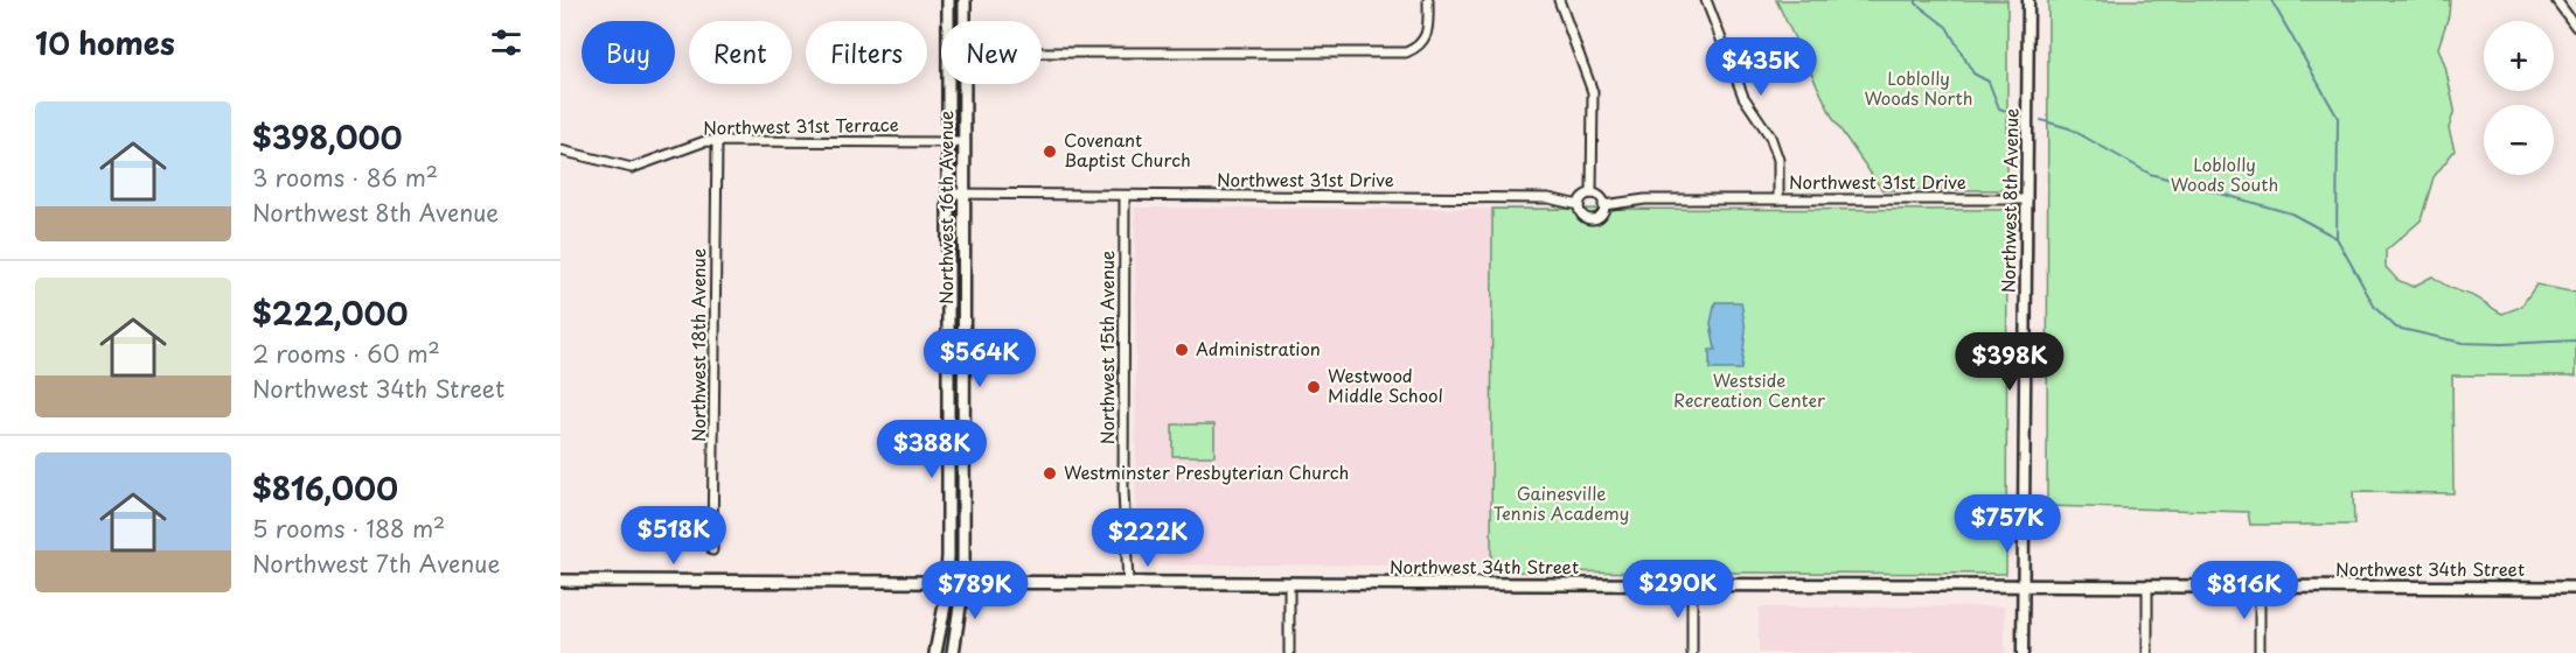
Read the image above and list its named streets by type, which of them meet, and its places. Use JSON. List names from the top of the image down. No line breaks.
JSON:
{"streets":{"main road":["Northwest 16th Avenue","Northwest 34th Street"],"street":["Northwest 31st Terrace","Northwest 31st Drive","Northwest 8th Avenue","Northwest 18th Avenue","Northwest 15th Avenue"]},"crossings":[["Northwest 31st Terrace","Northwest 16th Avenue"],["Northwest 31st Terrace","Northwest 18th Avenue"],["Northwest 31st Drive","Northwest 8th Avenue"],["Northwest 31st Drive","Northwest 16th Avenue"],["Northwest 31st Drive","Northwest 15th Avenue"],["Northwest 8th Avenue","Northwest 34th Street"],["Northwest 16th Avenue","Northwest 34th Street"],["Northwest 15th Avenue","Northwest 34th Street"]],"parks":["Loblolly Woods North","Loblolly Woods South","Westside Recreation Center","Gainesville Tennis Academy"],"places":["Covenant Baptist Church","Administration","Westwood Middle School","Westminster Presbyterian Church"],"page":{"heading":"10 homes","map_buttons":["+","−"],"chip":["Buy","Rent","Filters","New"],"price":["$435K","$564K","$398K","$388K","$757K","$518K","$222K","$290K","$789K","$816K"],"list":[{"name":"$398,000","note":"3 rooms · 86 m² · Northwest 8th Avenue"},{"name":"$222,000","note":"2 rooms · 60 m² · Northwest 34th Street"},{"name":"$816,000","note":"5 rooms · 188 m² · Northwest 7th Avenue"}]}}
